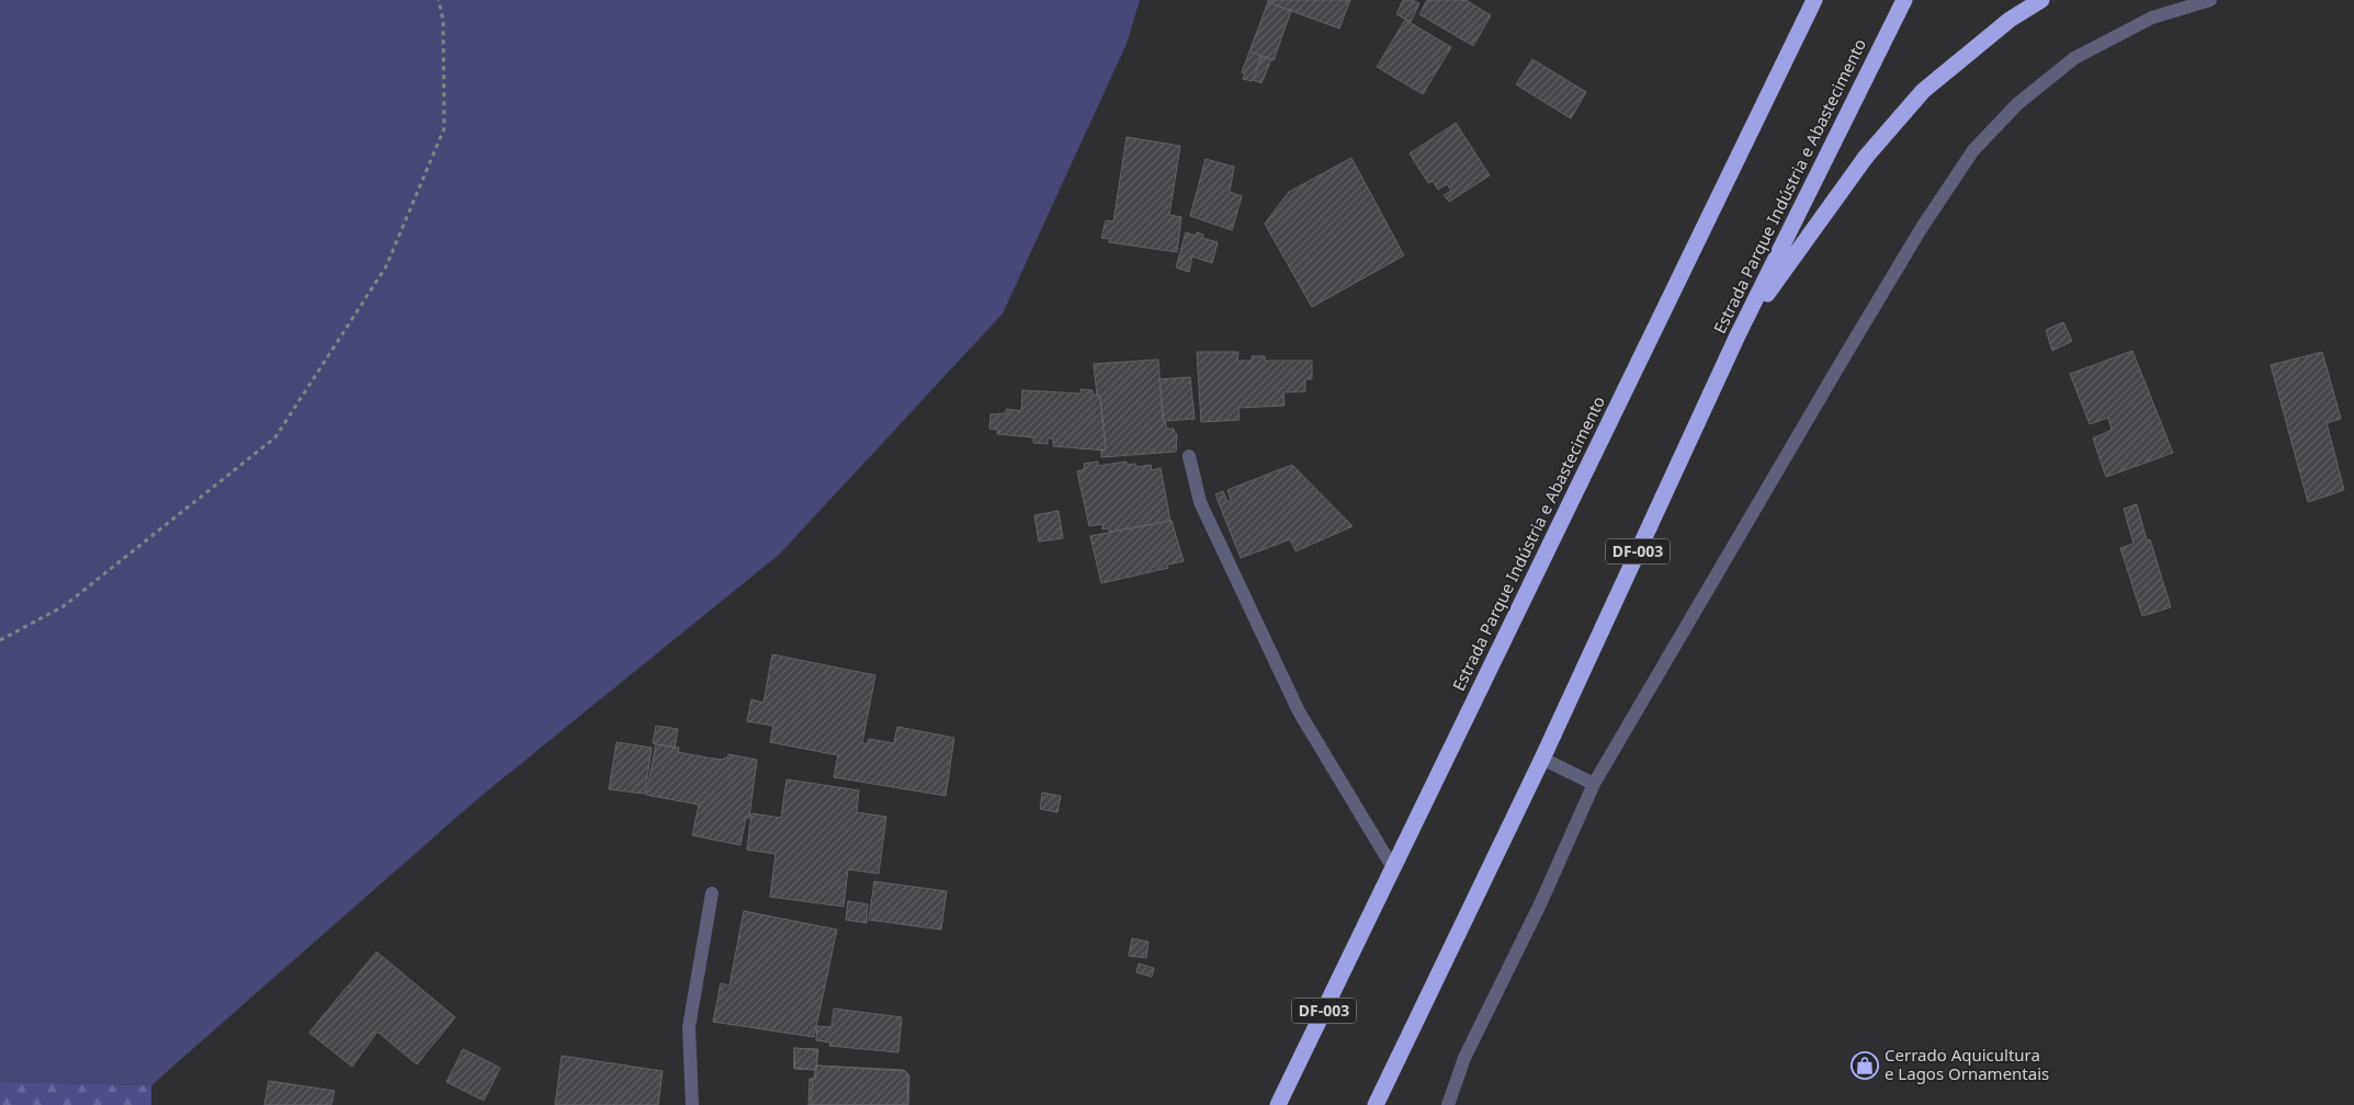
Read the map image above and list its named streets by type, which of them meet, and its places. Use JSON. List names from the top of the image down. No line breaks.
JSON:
{"streets":{"highway":["Estrada Parque Indústria e Abastecimento","DF-003"]},"places":{"shop":["Cerrado Aquicultura e Lagos Ornamentais"]}}
